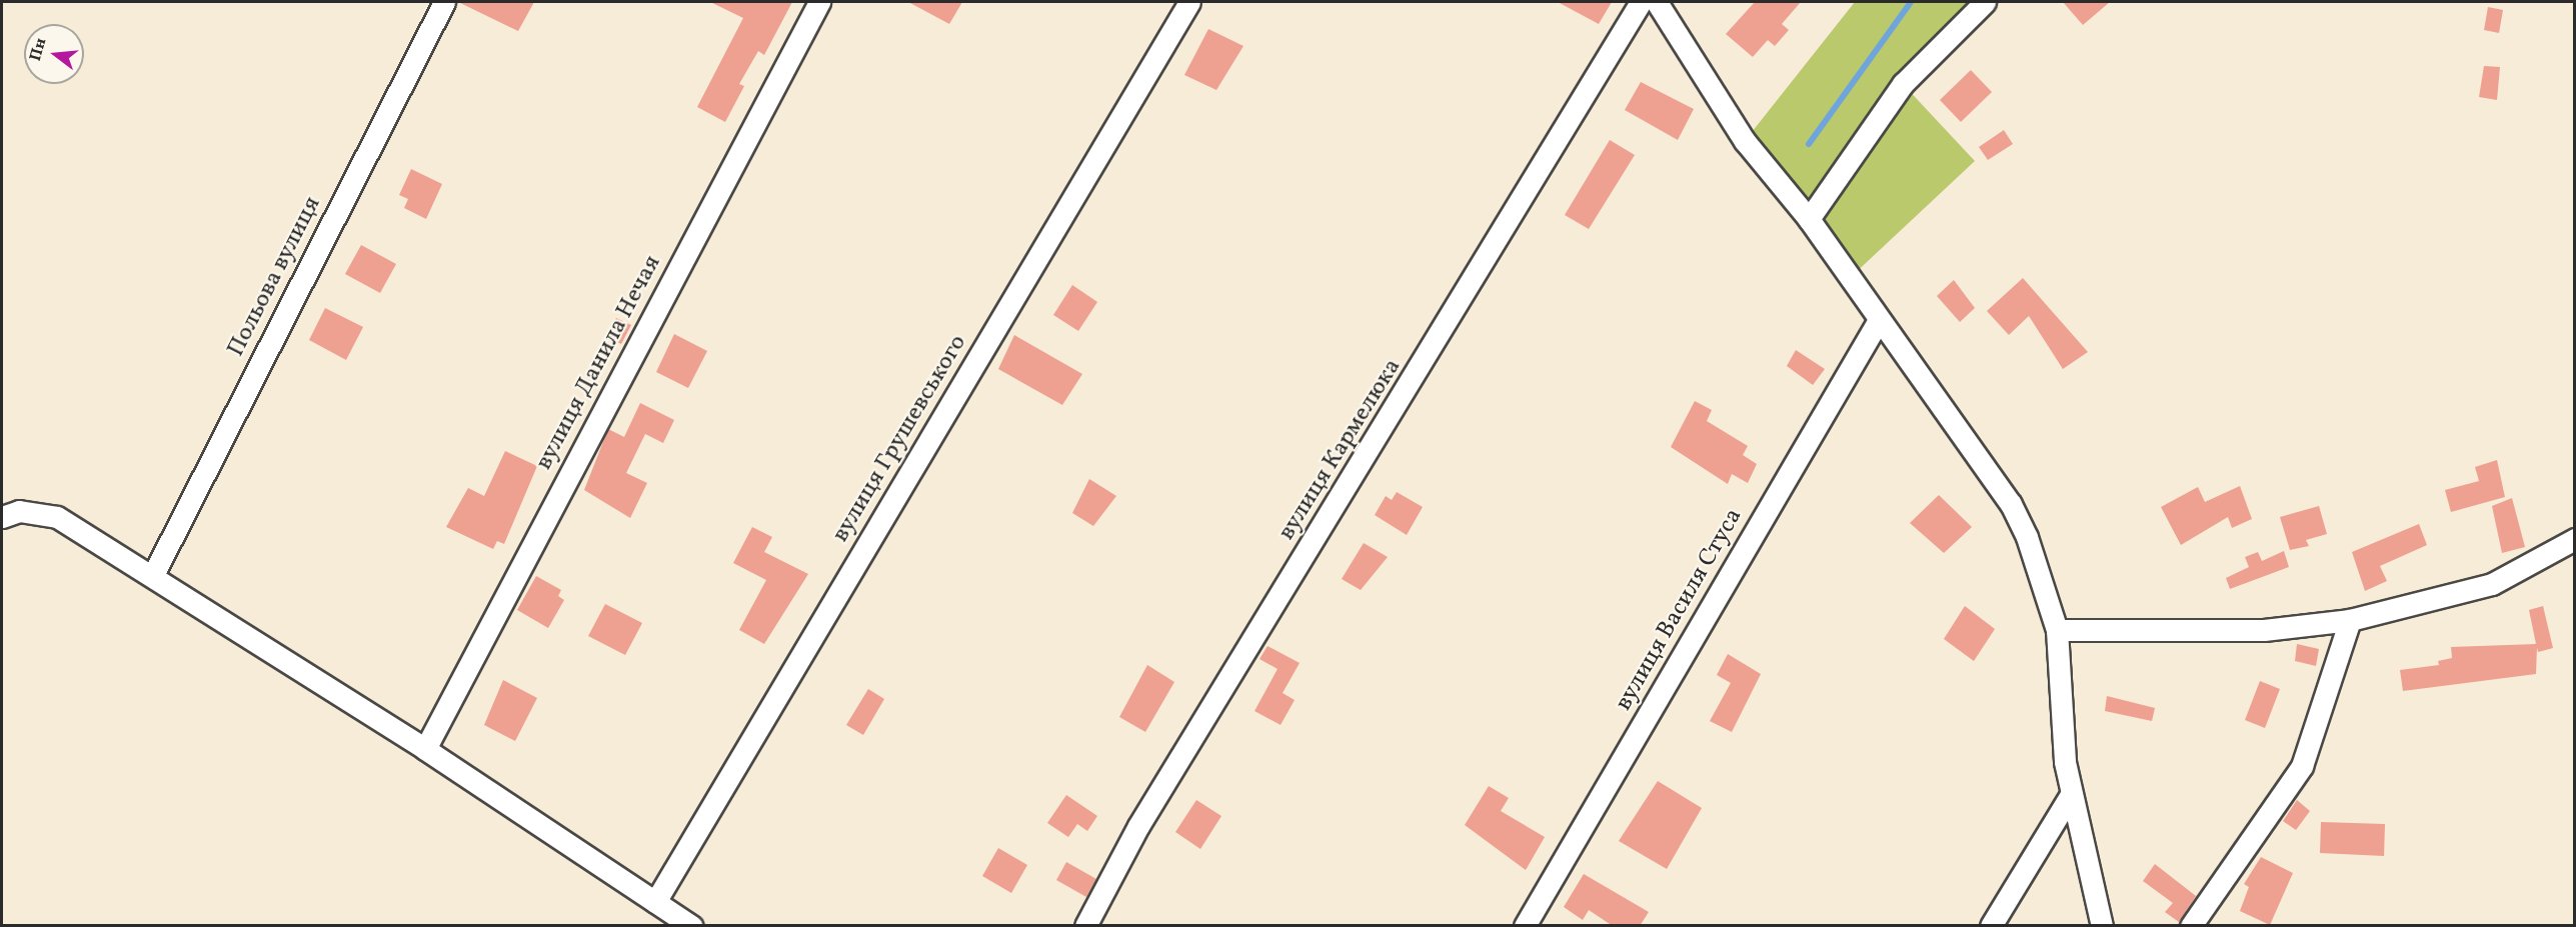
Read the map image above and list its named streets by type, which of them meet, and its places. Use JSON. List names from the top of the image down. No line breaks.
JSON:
{"streets":{"street":["Польова вулиця","вулиця Данила Нечая","вулиця Грушевського","вулиця Кармелюка","вулиця Василя Стуса"]},"north":"left"}
